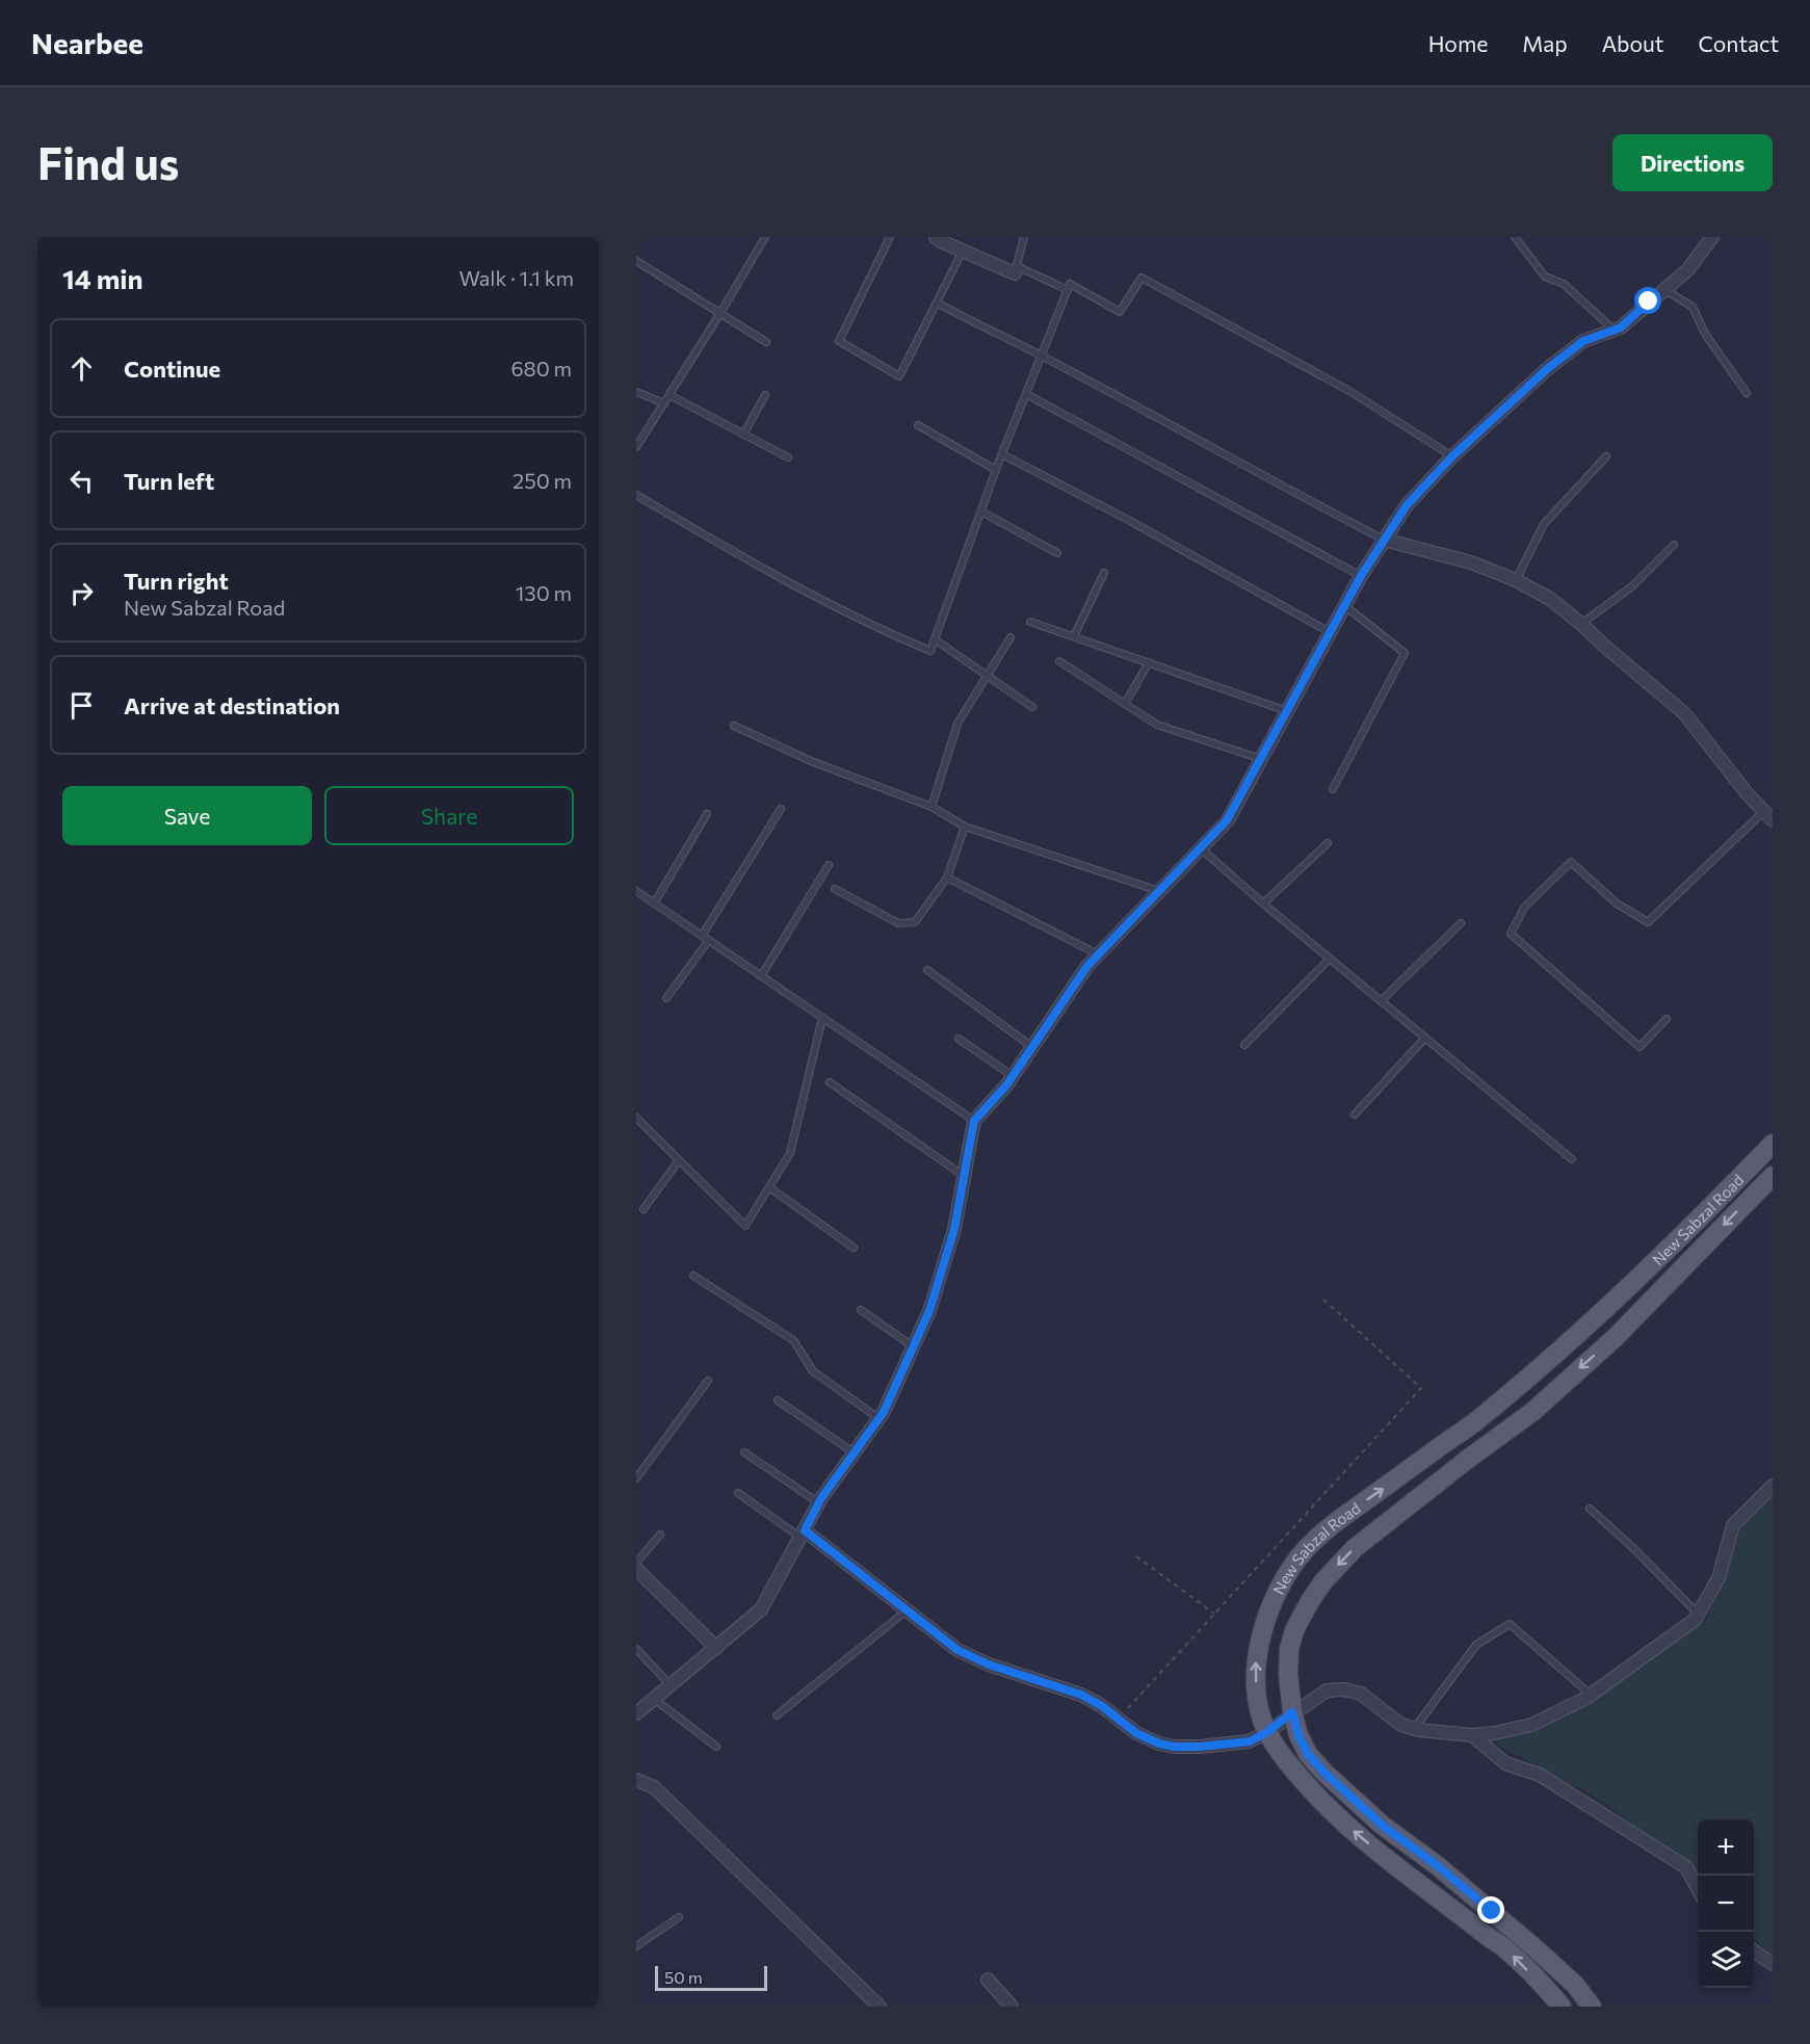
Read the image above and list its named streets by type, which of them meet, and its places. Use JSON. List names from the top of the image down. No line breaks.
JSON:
{"streets":{"main road":["New Sabzal Road"]},"scale_bar":"50 m","page":{"header":"Nearbee","nav":["Home","Map","About","Contact"],"buttons":["Directions",["Save","Share"]],"title":"Find us","heading":["14 min","Walk · 1.1 km"],"list":[["Continue","680 m"],["Turn left","250 m"],["Turn right","New Sabzal Road","130 m"],"Arrive at destination"],"map_buttons":["+","−"],"scale":"50 m"}}
